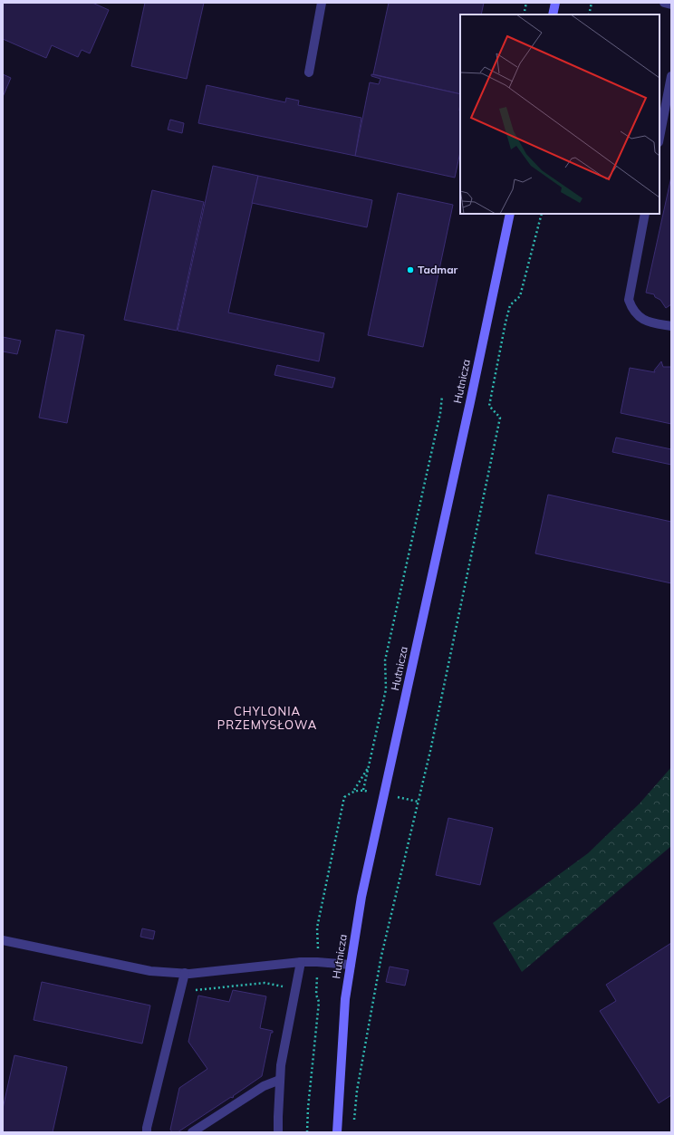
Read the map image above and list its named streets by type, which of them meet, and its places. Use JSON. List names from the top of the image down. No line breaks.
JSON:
{"streets":{"main road":["Hutnicza"]},"districts":["CHYLONIA PRZEMYSŁOWA"],"places":["Tadmar"]}
